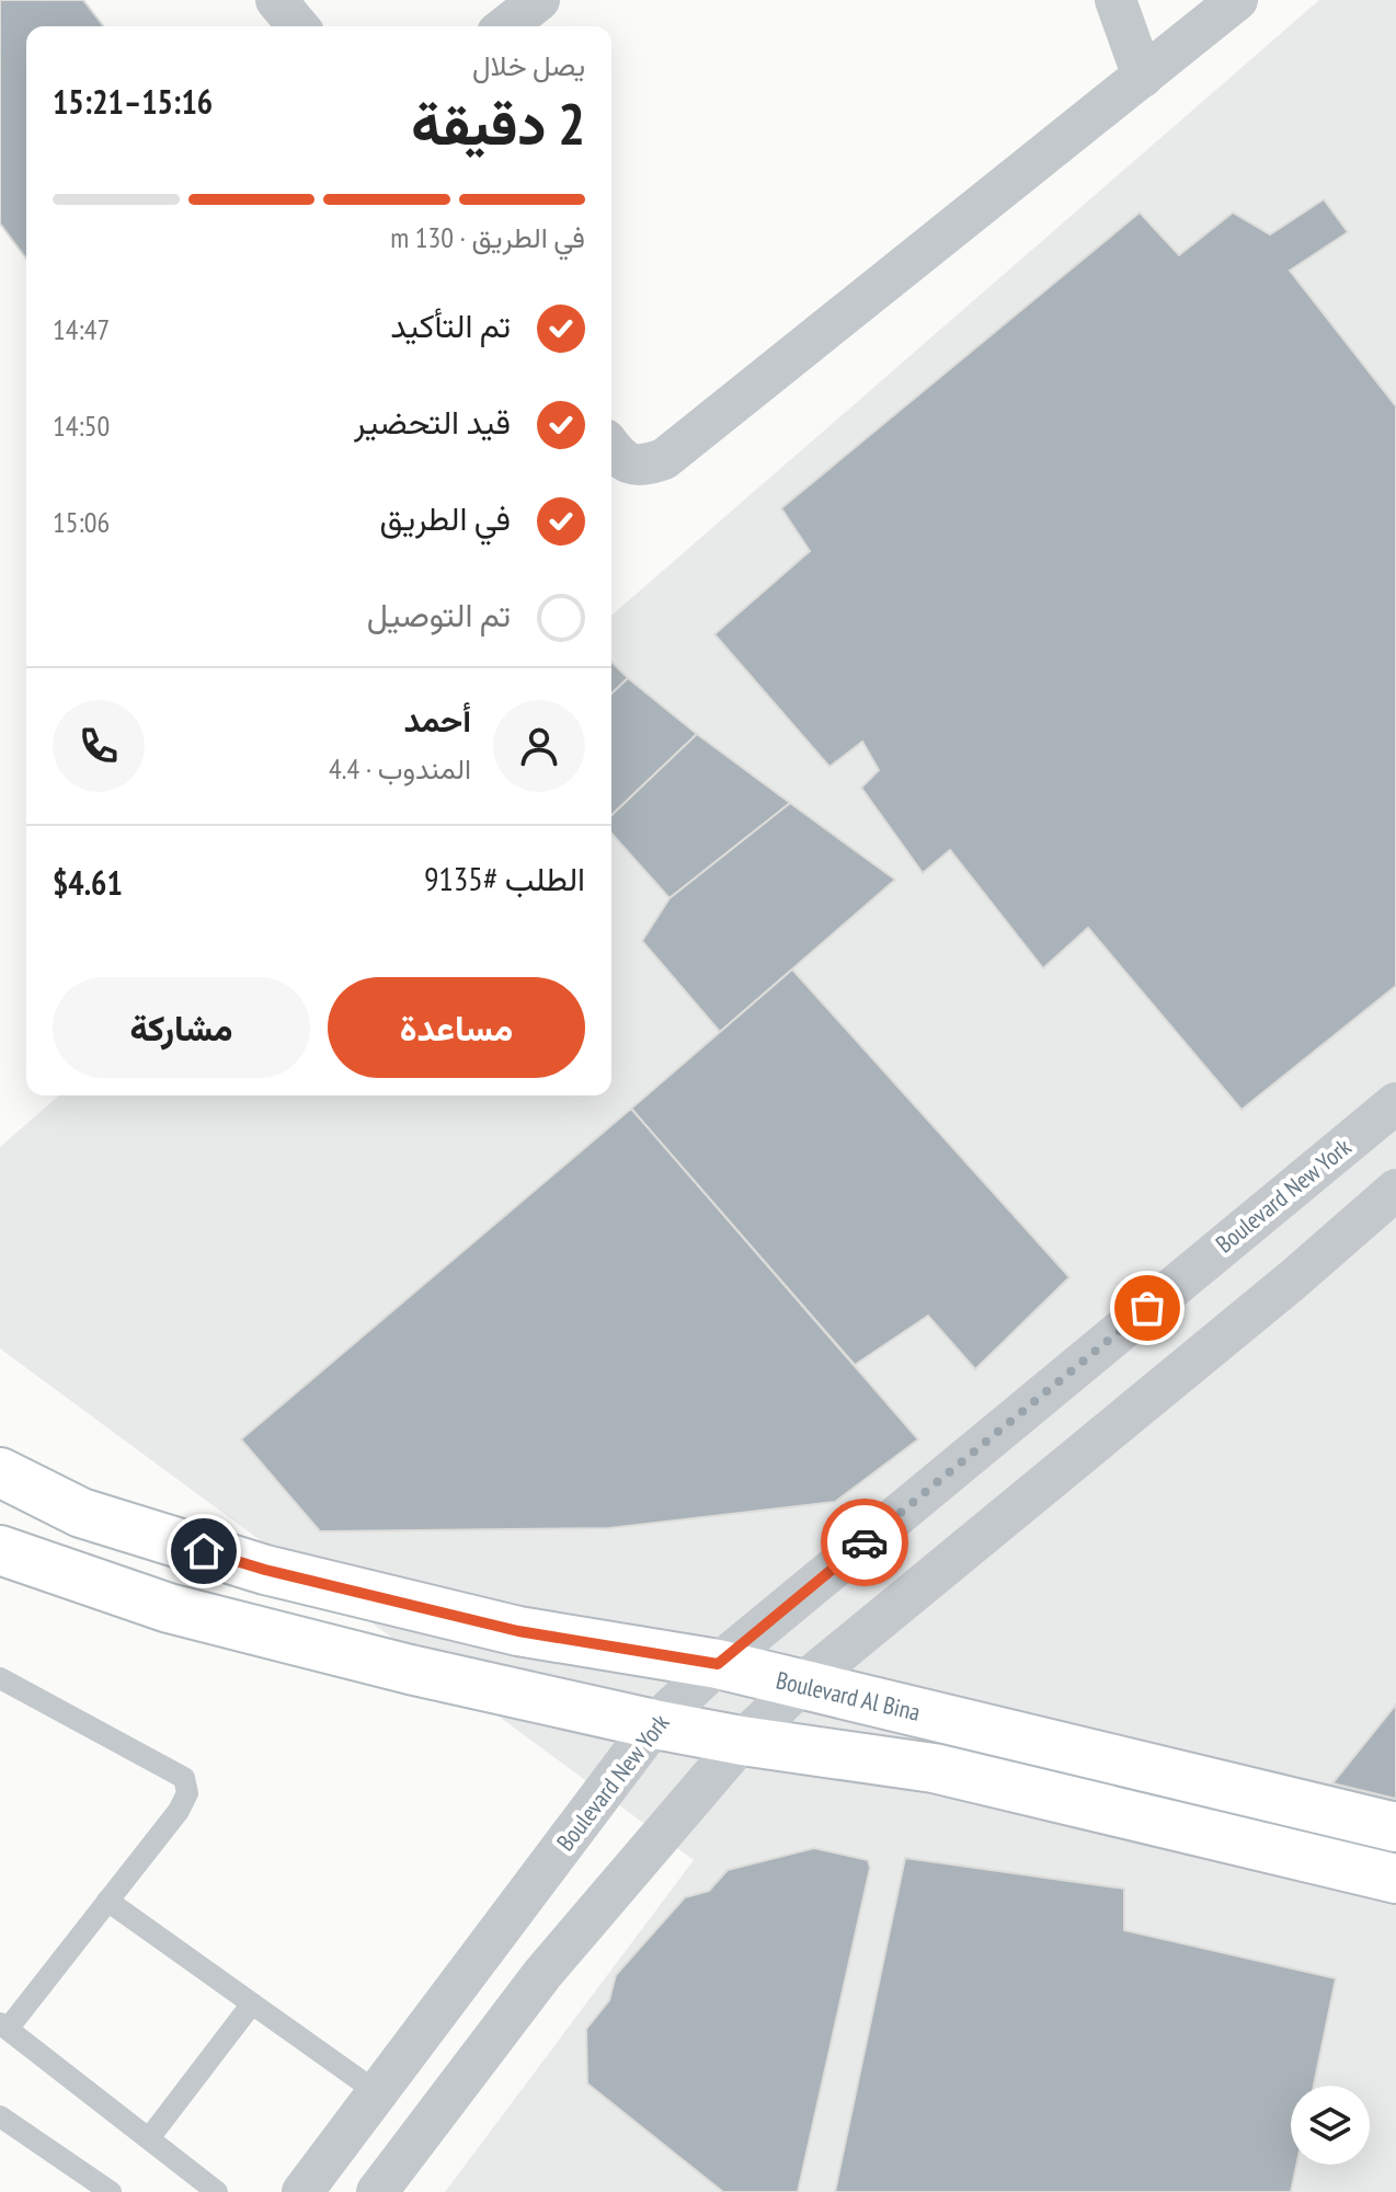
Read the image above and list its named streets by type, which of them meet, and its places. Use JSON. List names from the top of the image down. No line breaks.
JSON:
{"streets":{"main road":["Boulevard Al Bina"],"street":["Boulevard New York"]},"crossings":[["Boulevard New York","Boulevard Al Bina"]],"page":{"heading":["2 دقيقة","يصل خلال","15:16–15:21"],"panel":["أحمد","المندوب · 4.4","الطلب #9135","$4.61"],"bar":"في الطريق · 130 m","list":[["تم التأكيد","14:47"],["قيد التحضير","14:50"],["في الطريق","15:06"],"تم التوصيل"],"buttons":["مساعدة","مشاركة"]}}
